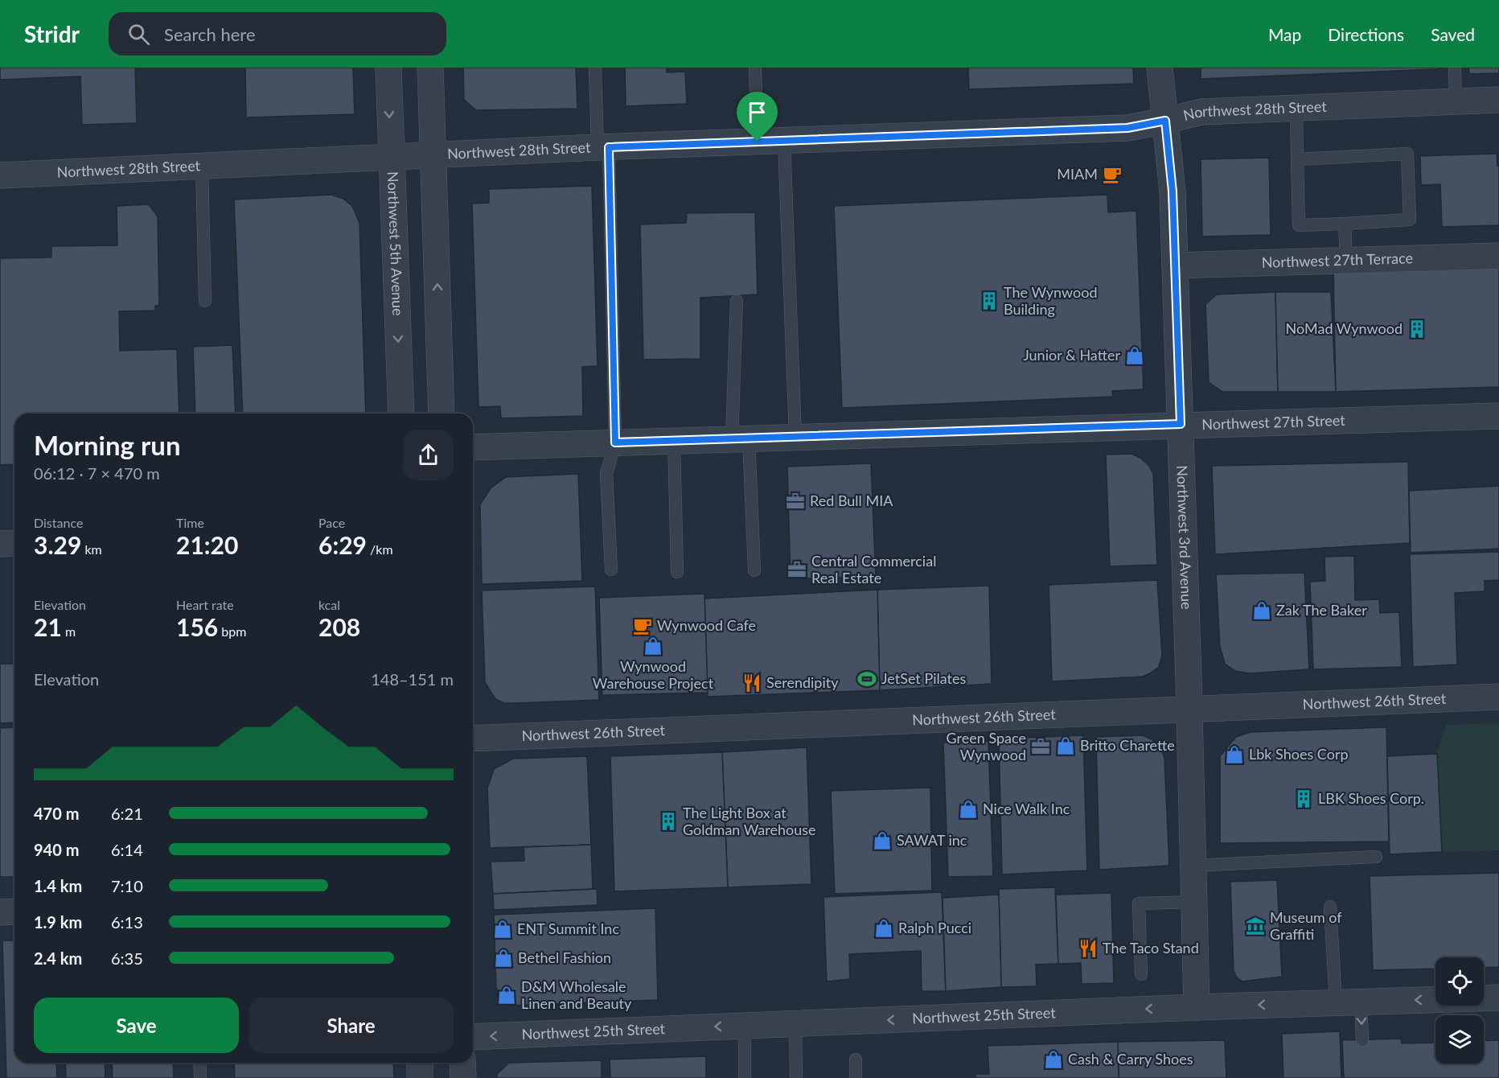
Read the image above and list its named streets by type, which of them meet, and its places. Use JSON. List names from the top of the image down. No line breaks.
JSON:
{"streets":{"street":["Northwest 28th Street","Northwest 5th Avenue","Northwest 27th Terrace","Northwest 27th Street","Northwest 3rd Avenue","Northwest 26th Street","Northwest 25th Street"]},"crossings":[["Northwest 28th Street","Northwest 5th Avenue"],["Northwest 28th Street","Northwest 3rd Avenue"],["Northwest 27th Terrace","Northwest 3rd Avenue"],["Northwest 27th Street","Northwest 3rd Avenue"],["Northwest 3rd Avenue","Northwest 26th Street"],["Northwest 3rd Avenue","Northwest 25th Street"]],"one_way":["Northwest 25th Street"],"places":{"cafe":["MIAM","Wynwood Cafe"],"building":["The Wynwood Building","NoMad Wynwood","LBK Shoes Corp.","The Light Box at Goldman Warehouse"],"shop":["Junior & Hatter","Zak The Baker","Wynwood Warehouse Project","Britto Charette","Lbk Shoes Corp","Nice Walk Inc","SAWAT inc","Ralph Pucci","ENT Summit Inc","Bethel Fashion","D&M Wholesale Linen and Beauty","Cash & Carry Shoes"],"office":["Red Bull MIA","Central Commercial Real Estate","Green Space Wynwood"],"sports":["JetSet Pilates"],"restaurant":["Serendipity","The Taco Stand"],"museum":["Museum of Graffiti"]},"page":{"header":"Stridr","search":"Search here","nav":["Map","Directions","Saved"],"heading":["Morning run","06:12 · 7 × 470 m"],"stats":[["Distance","3.29 km"],["Time","21:20"],["Pace","6:29 /km"],["Elevation","21 m"],["Heart rate","156 bpm"],["kcal","208"]],"chart":["Elevation","148–151 m"],"list":[{"name":"470 m","note":"6:21"},{"name":"940 m","note":"6:14"},{"name":"1.4 km","note":"7:10"},{"name":"1.9 km","note":"6:13"},{"name":"2.4 km","note":"6:35"}],"buttons":["Save","Share"]}}
